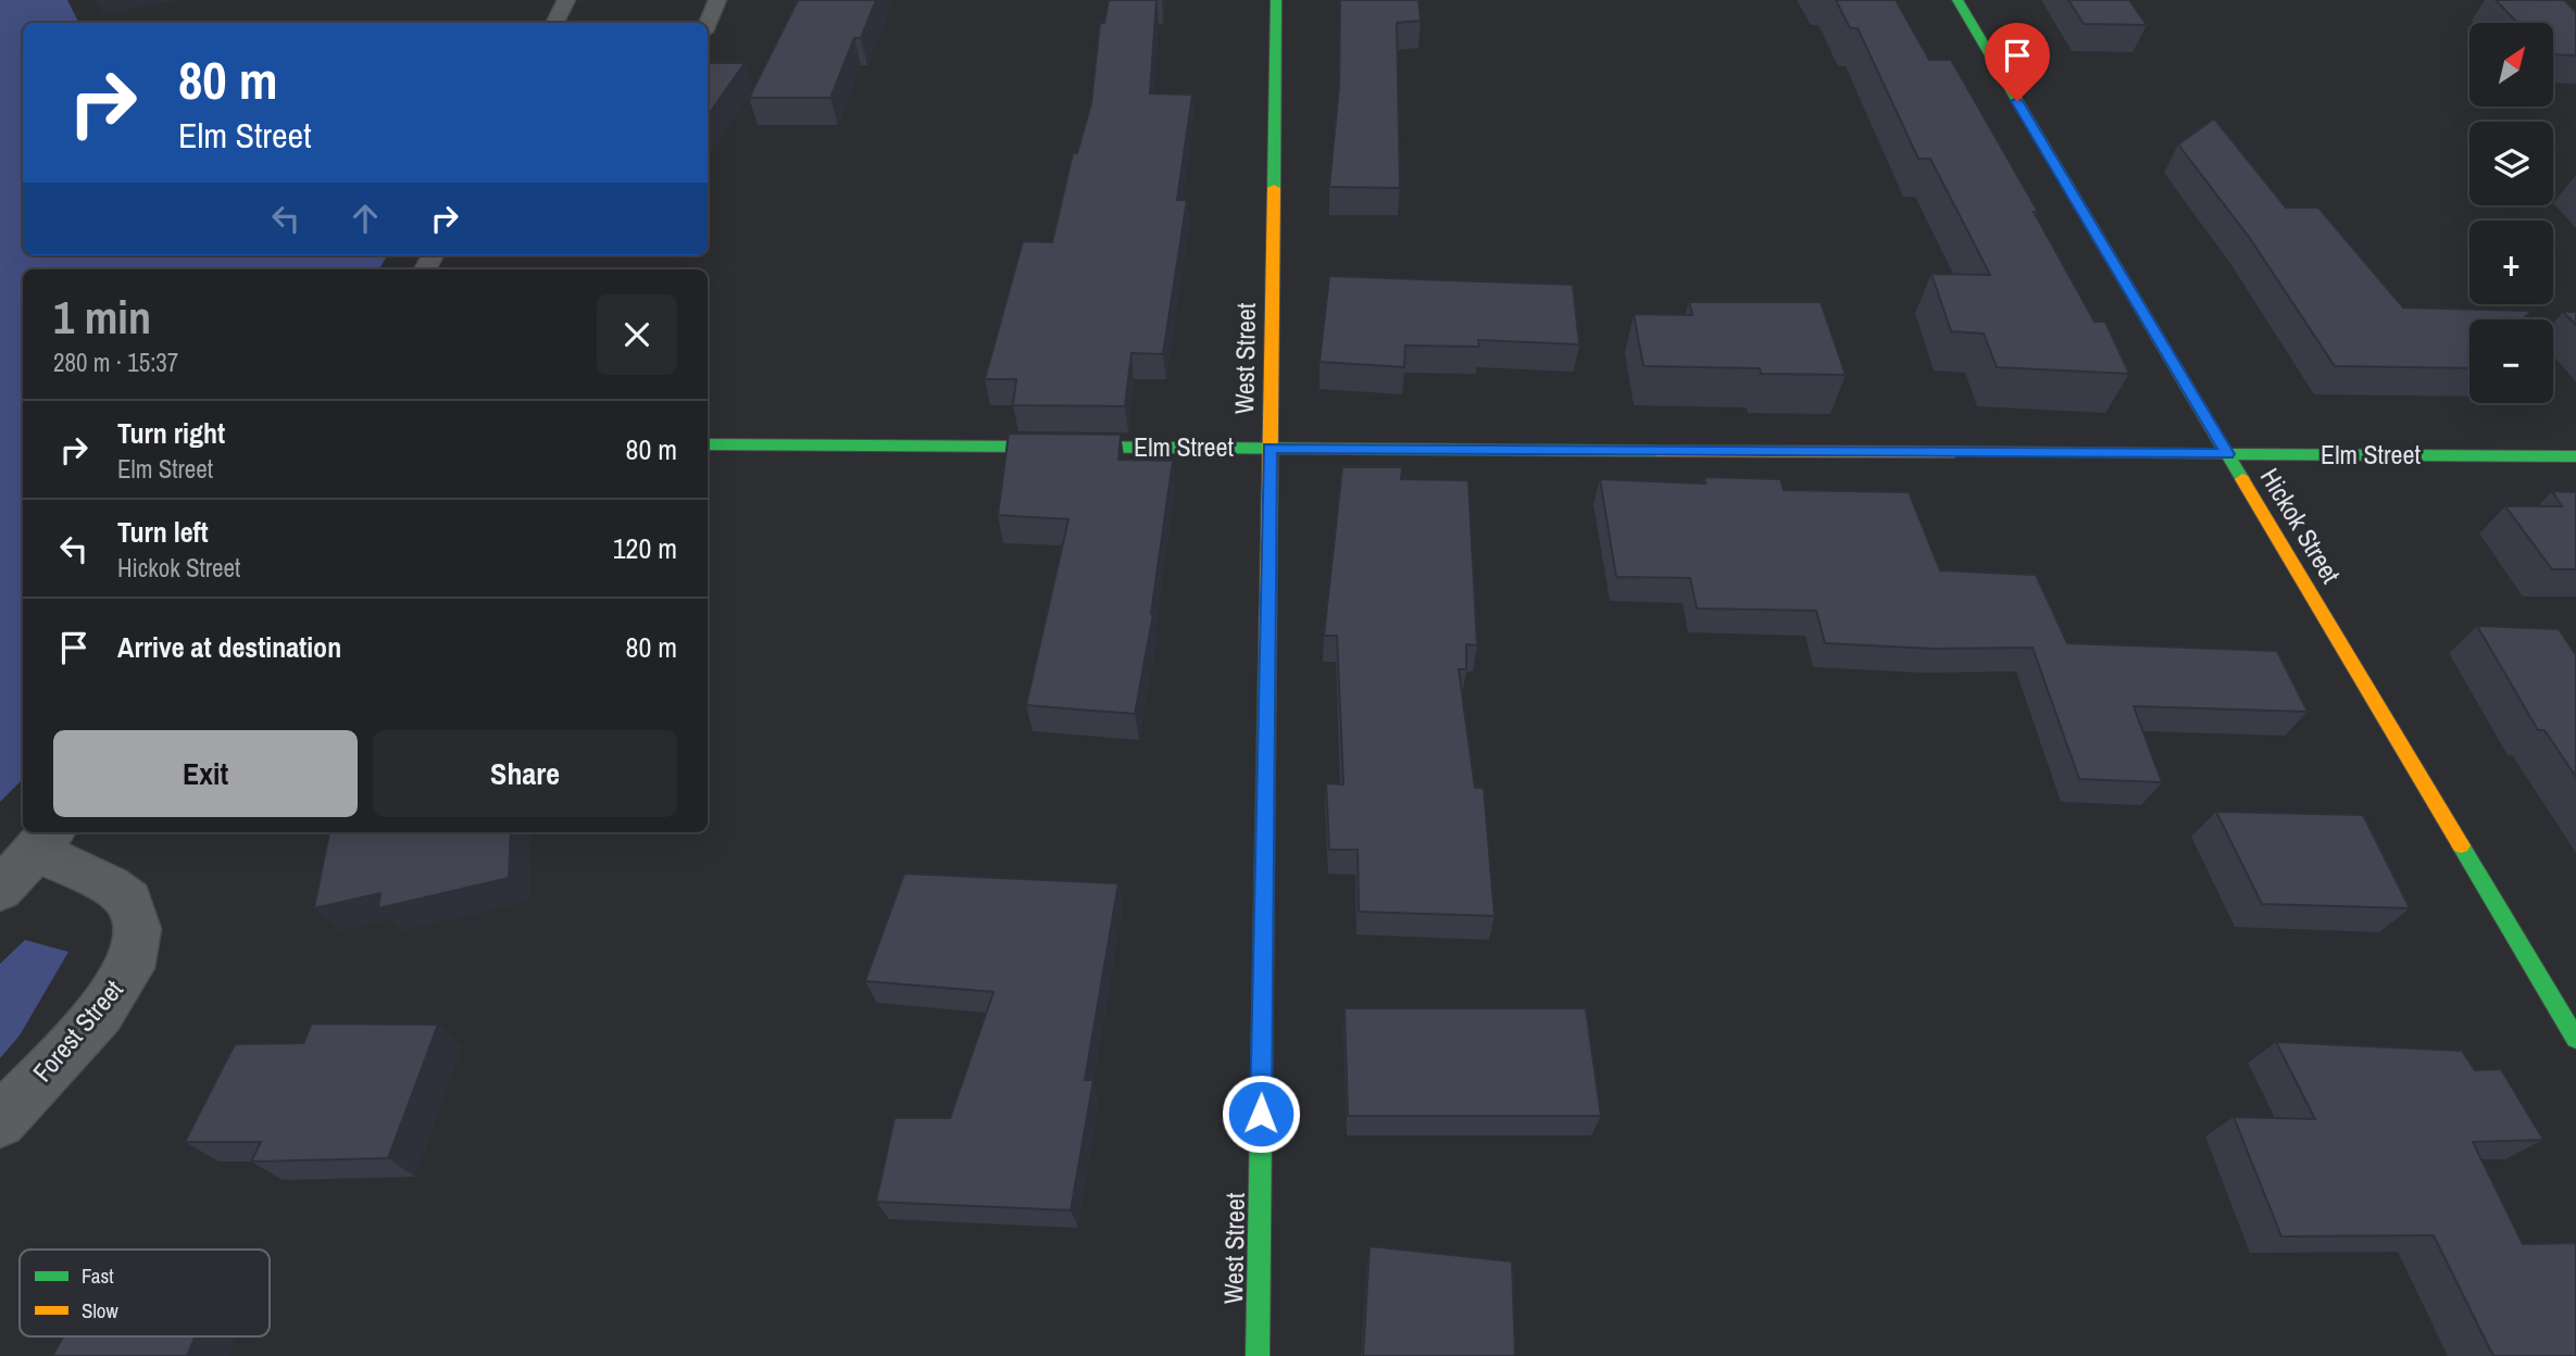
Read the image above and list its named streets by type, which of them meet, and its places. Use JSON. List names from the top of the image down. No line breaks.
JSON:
{"streets":{"street":["West Street","Elm Street","Hickok Street","Forest Street"]},"crossings":[["West Street","Elm Street"],["Elm Street","Hickok Street"]],"legend":["Fast","Slow"],"north":"top right","page":{"map_buttons":["+","−"],"turn":["80 m","Elm Street"],"heading":["1 min","280 m · 15:37"],"list":[{"name":"Turn right","note":"Elm Street","value":"80 m"},{"name":"Turn left","note":"Hickok Street","value":"120 m"},{"name":"Arrive at destination","value":"80 m"}],"buttons":["Exit","Share"]}}
